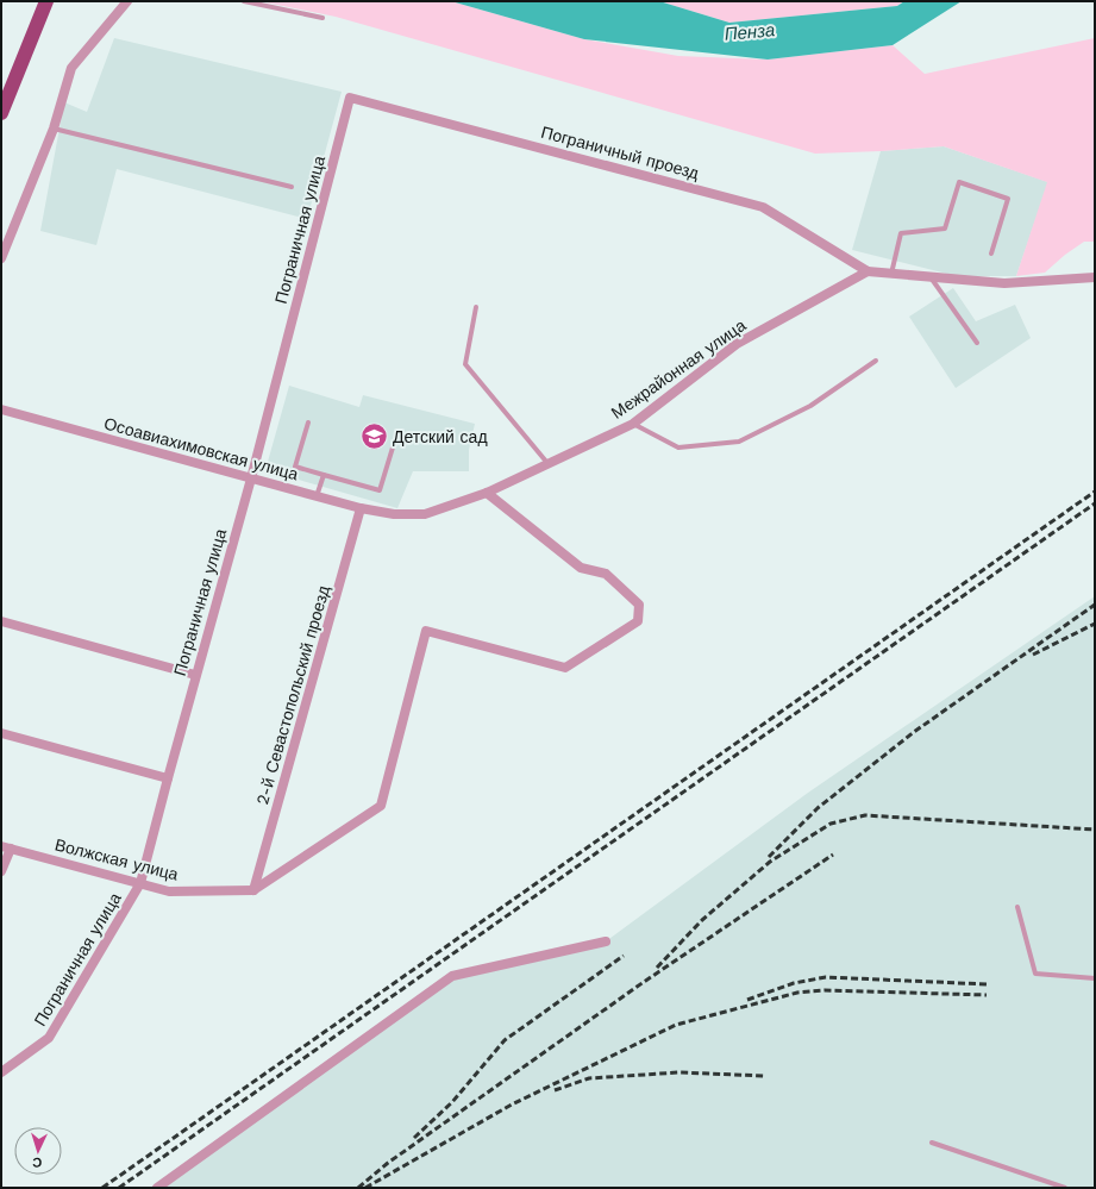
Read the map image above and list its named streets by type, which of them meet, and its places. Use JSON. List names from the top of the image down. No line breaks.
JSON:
{"streets":{"street":["Пограничный проезд","Пограничная улица","Межрайонная улица","Осоавиахимовская улица","2-й Севастопольский проезд","Волжская улица"]},"crossings":[["Пограничный проезд","Пограничная улица"],["Пограничный проезд","Межрайонная улица"],["Пограничная улица","Осоавиахимовская улица"],["Пограничная улица","Волжская улица"],["Межрайонная улица","Осоавиахимовская улица"],["Осоавиахимовская улица","2-й Севастопольский проезд"],["2-й Севастопольский проезд","Волжская улица"]],"water":["Пенза"],"places":{"school or university":["Детский сад"]},"north":"bottom"}
